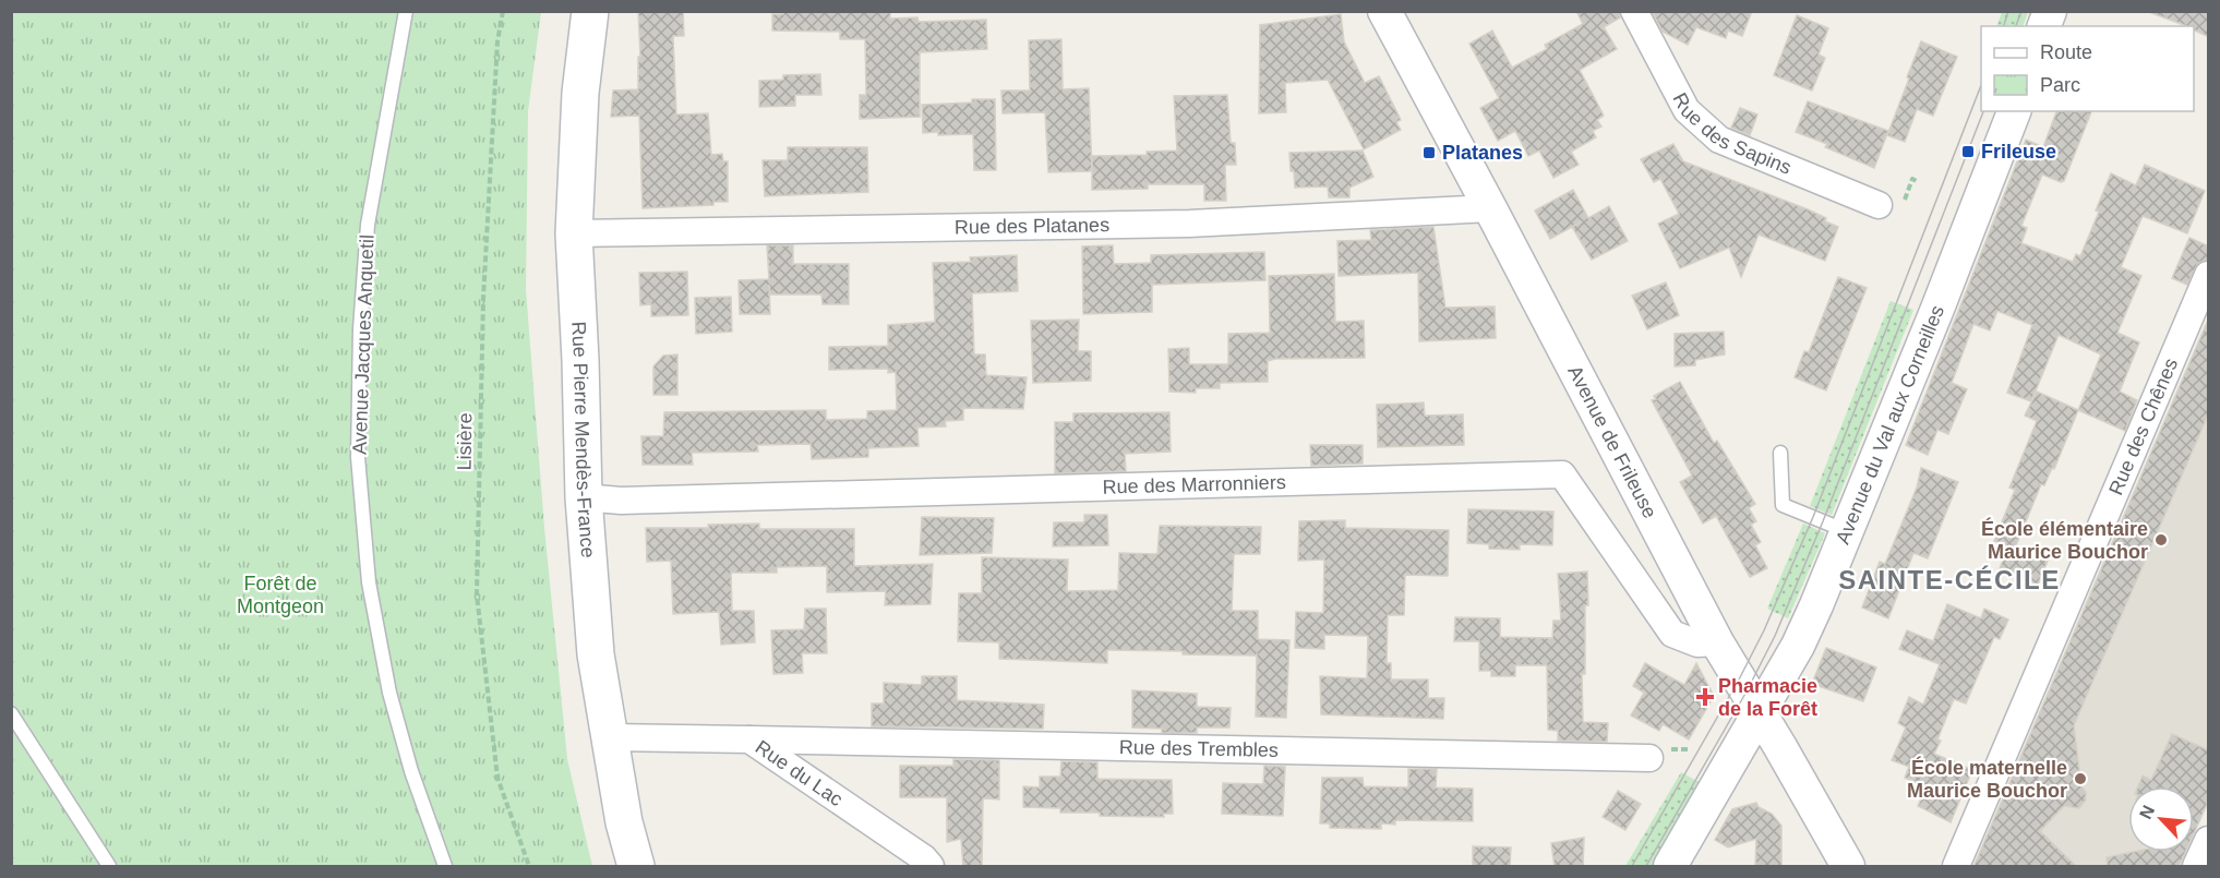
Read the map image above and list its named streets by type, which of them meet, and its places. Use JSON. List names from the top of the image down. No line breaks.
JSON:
{"streets":{"main road":["Rue Pierre Mendès-France"],"street":["Rue des Sapins","Rue des Platanes","Avenue du Val aux Corneilles","Rue des Chênes","Avenue de Frileuse","Rue des Marronniers","Rue des Trembles","Rue du Lac"],"lane":["Avenue Jacques Anquetil"],"path":["Lisière"]},"crossings":[["Rue des Platanes","Rue Pierre Mendès-France"],["Rue des Platanes","Avenue de Frileuse"],["Avenue du Val aux Corneilles","Avenue de Frileuse"],["Rue Pierre Mendès-France","Rue des Marronniers"],["Rue Pierre Mendès-France","Rue du Lac"],["Avenue de Frileuse","Rue des Marronniers"],["Rue des Trembles","Rue du Lac"]],"districts":["SAINTE-CÉCILE"],"parks":["Forêt de Montgeon"],"places":{"transit":["Frileuse","Platanes"],"other":["École élémentaire Maurice Bouchor","École maternelle Maurice Bouchor"],"health":["Pharmacie de la Forêt"]},"legend":["Route","Parc"],"north":"top left"}
